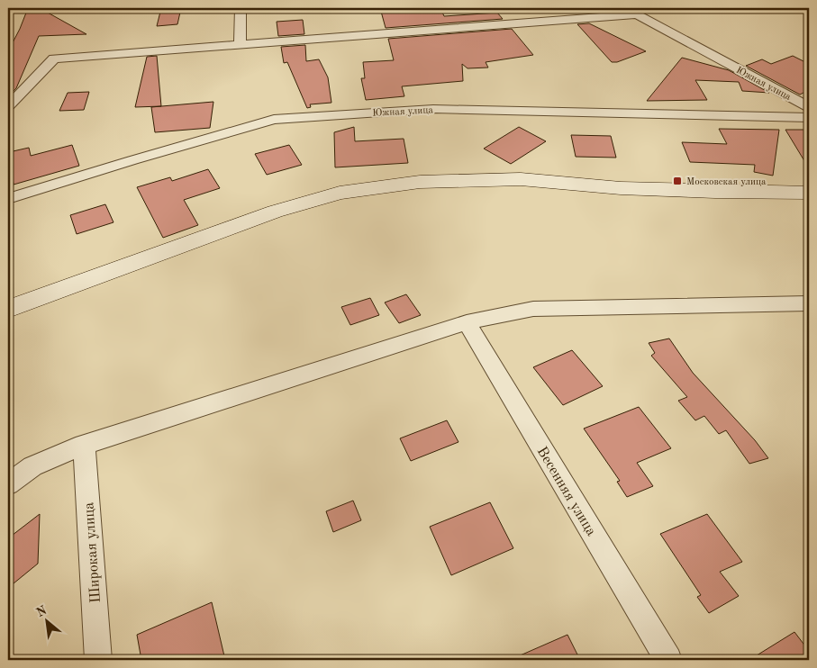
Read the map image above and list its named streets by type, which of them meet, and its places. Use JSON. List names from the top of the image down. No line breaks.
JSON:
{"streets":{"street":["Южная улица","Весенняя улица","Широкая улица"]},"places":{"transit":["Московская улица"]},"north":"top left"}
